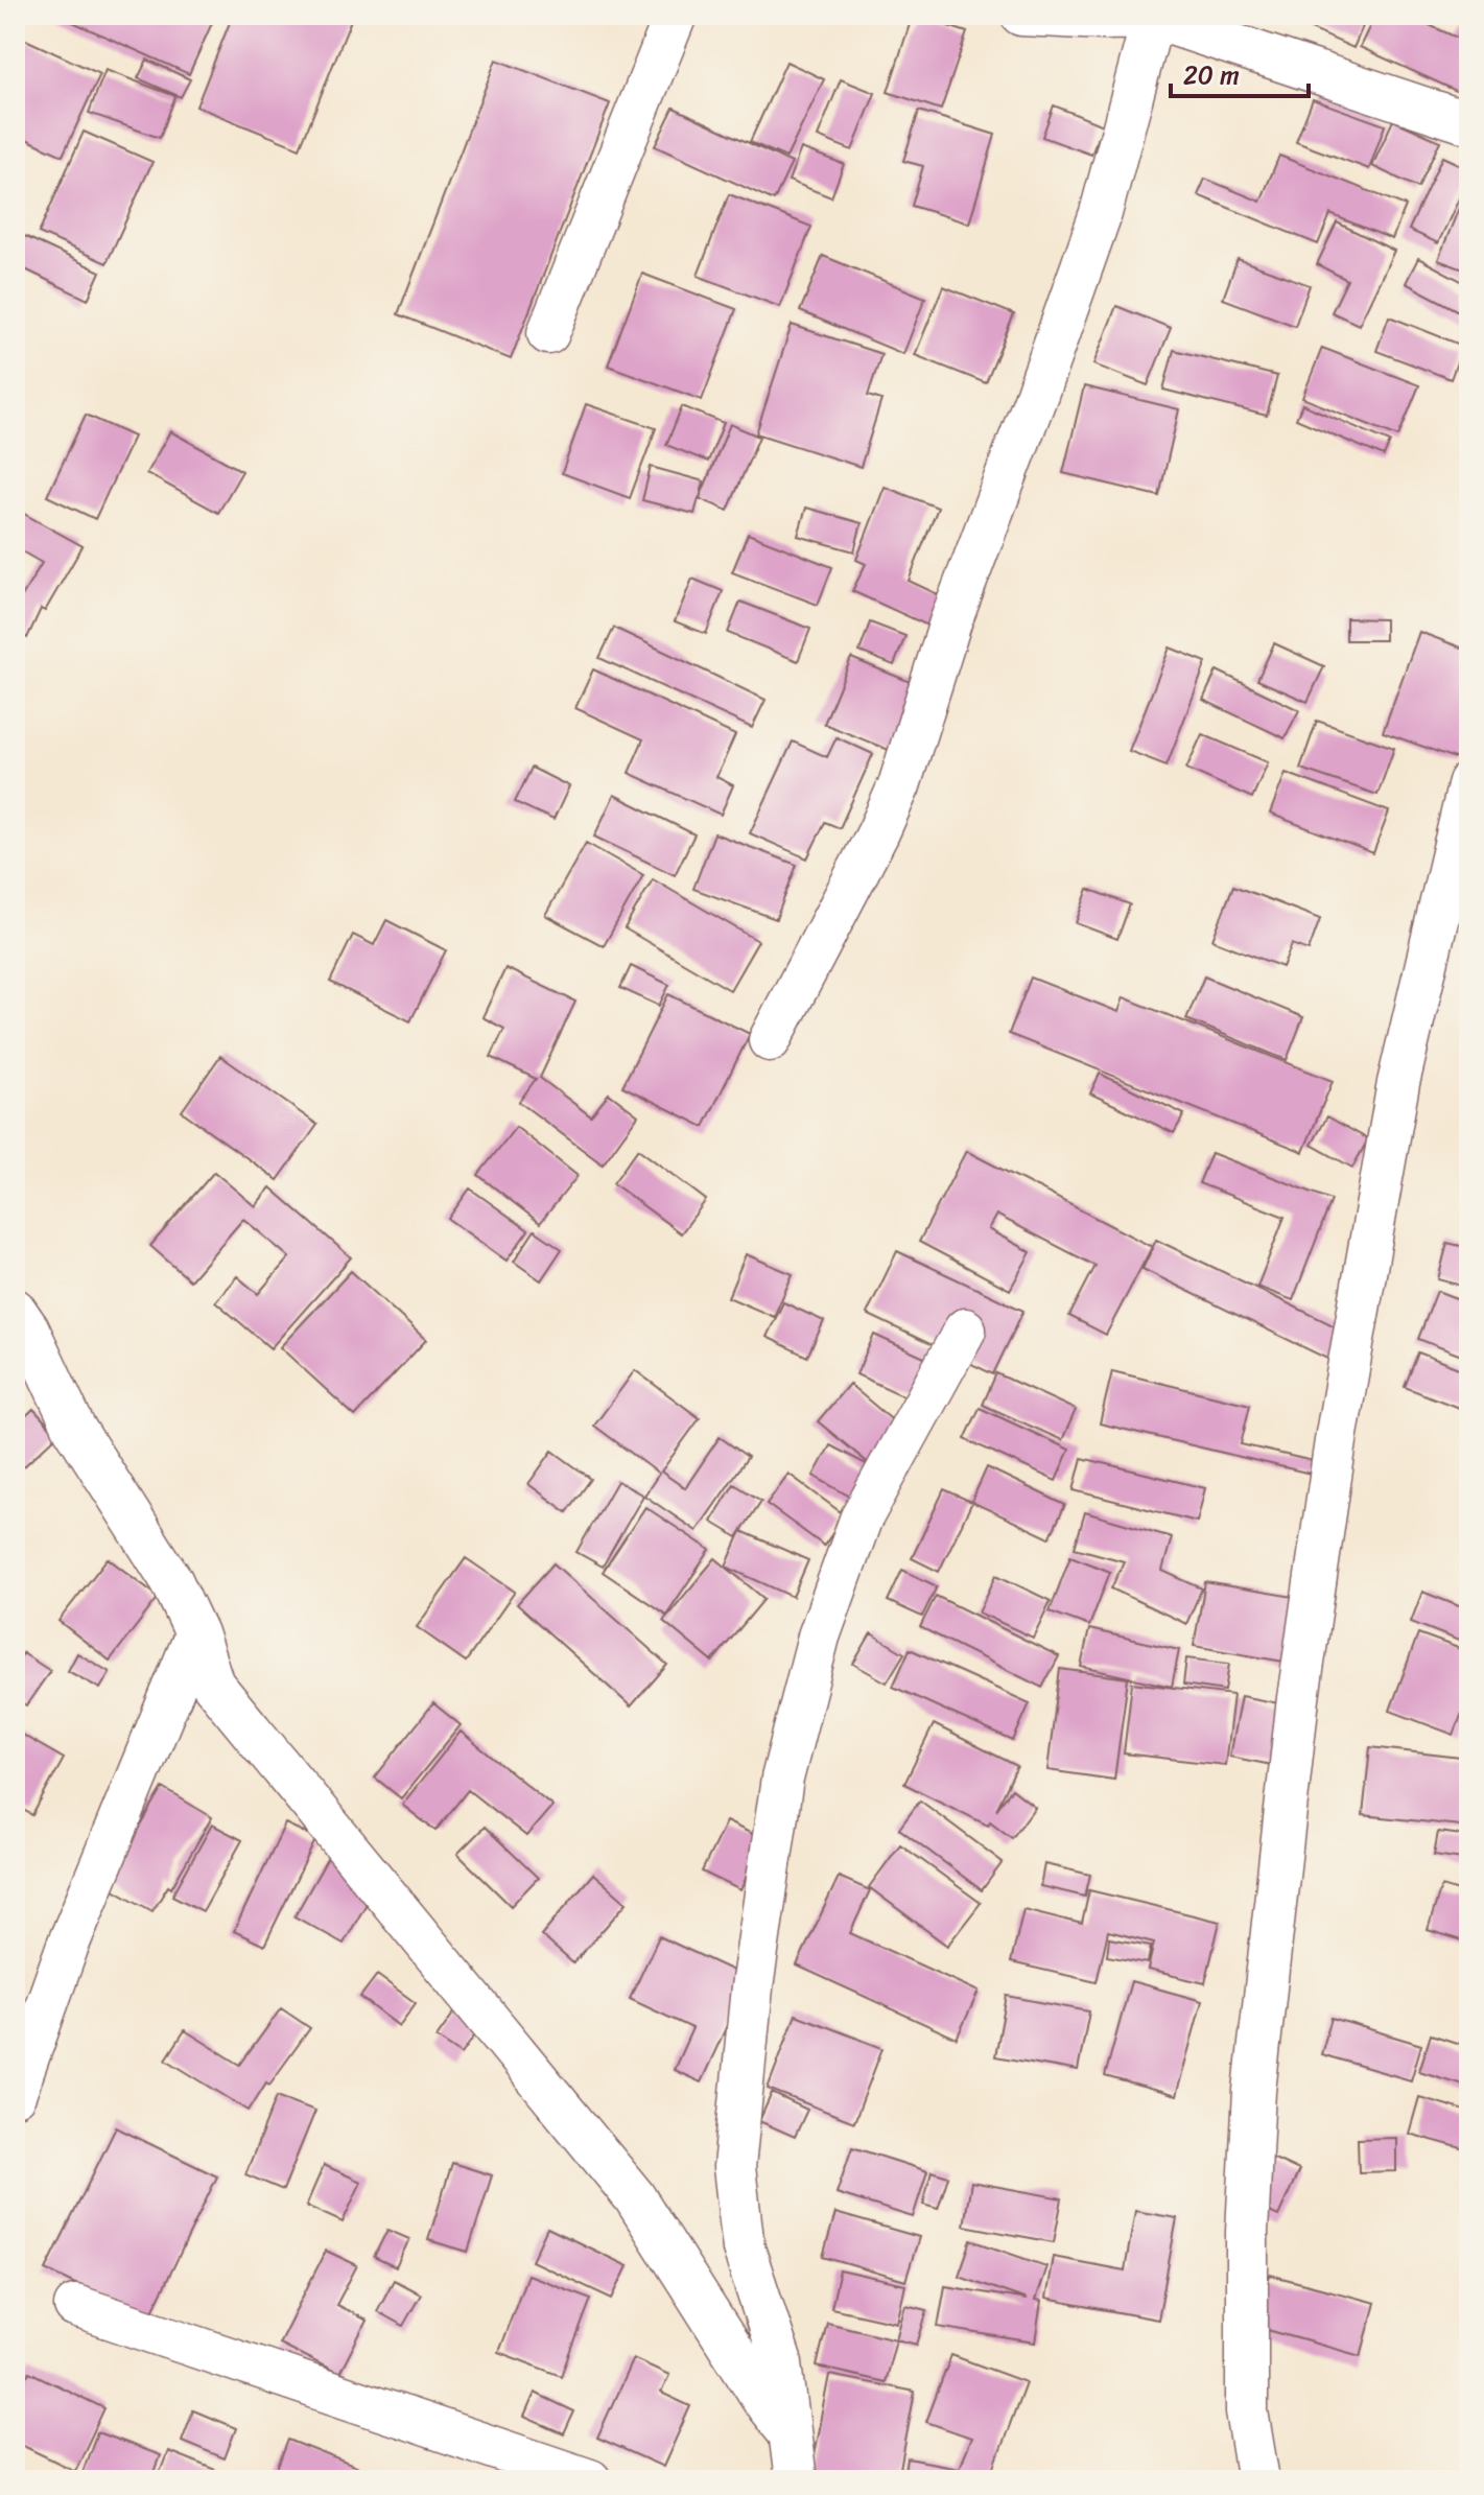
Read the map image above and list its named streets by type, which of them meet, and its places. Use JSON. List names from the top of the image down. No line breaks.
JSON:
{"scale_bar":"20 m"}
